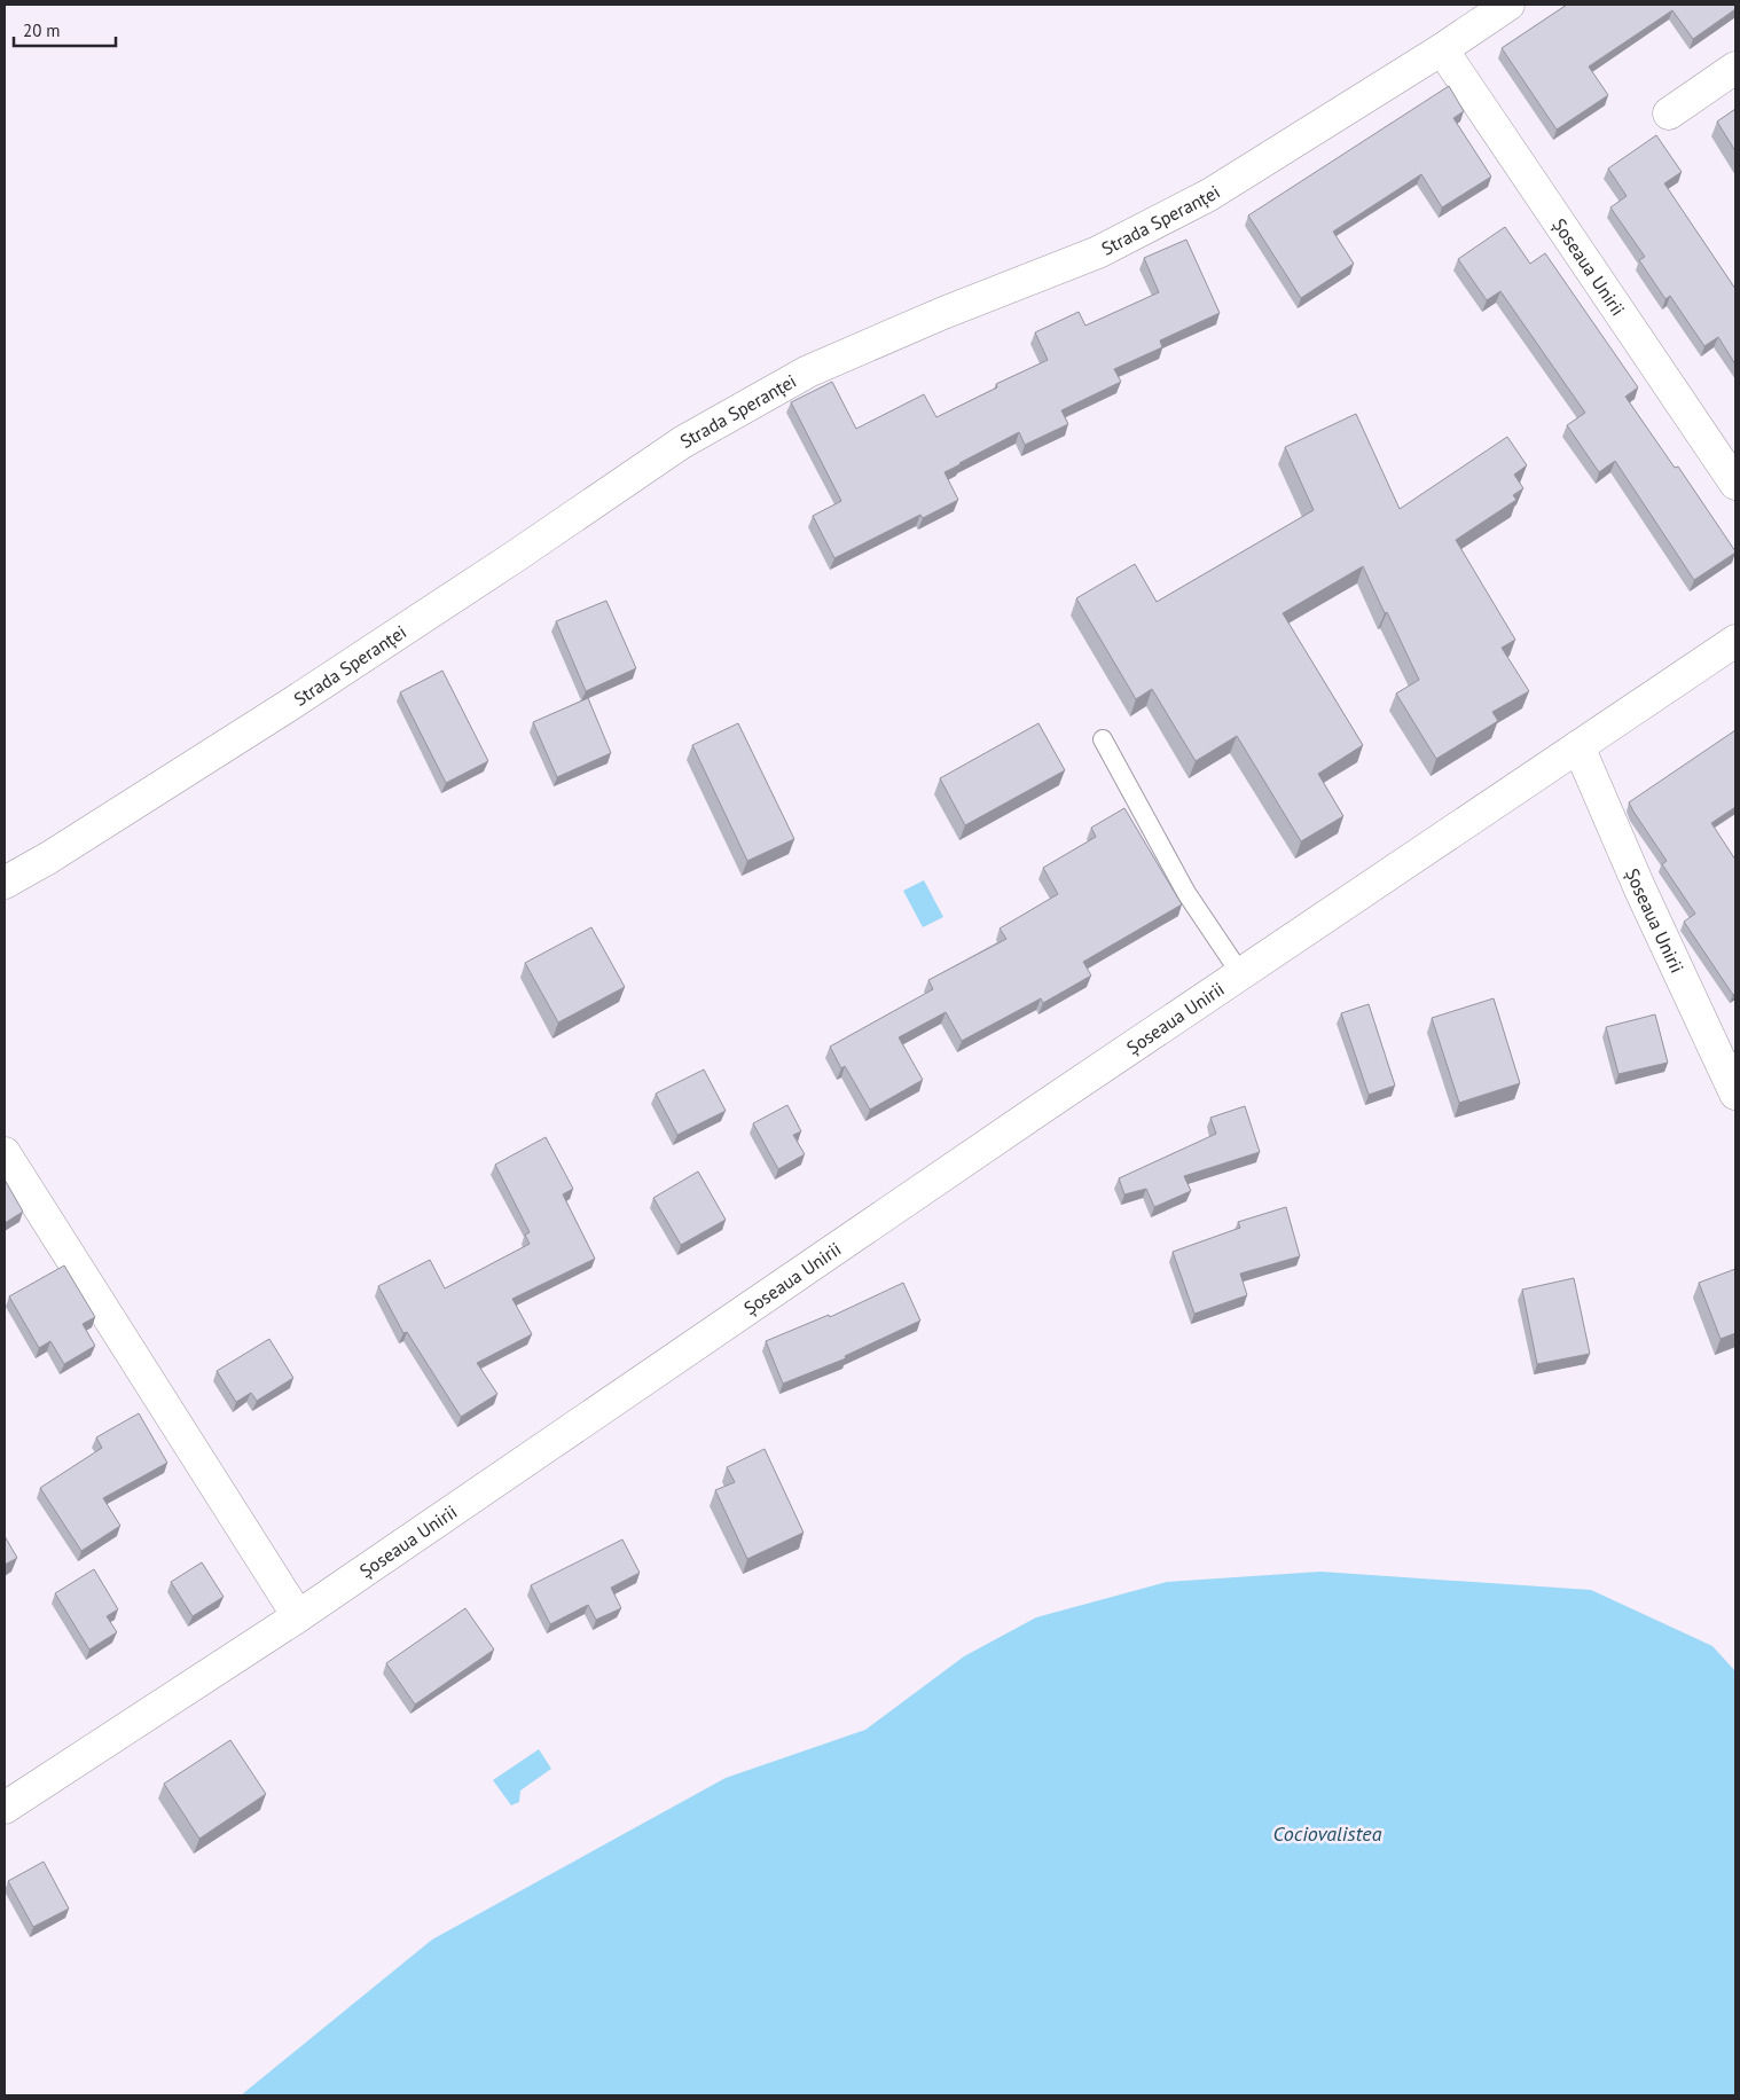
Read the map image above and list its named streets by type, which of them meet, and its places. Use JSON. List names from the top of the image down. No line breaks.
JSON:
{"streets":{"street":["Strada Speranței","Șoseaua Unirii"]},"crossings":[["Strada Speranței","Șoseaua Unirii"]],"water":["Cociovalistea"],"scale_bar":"20 m"}
